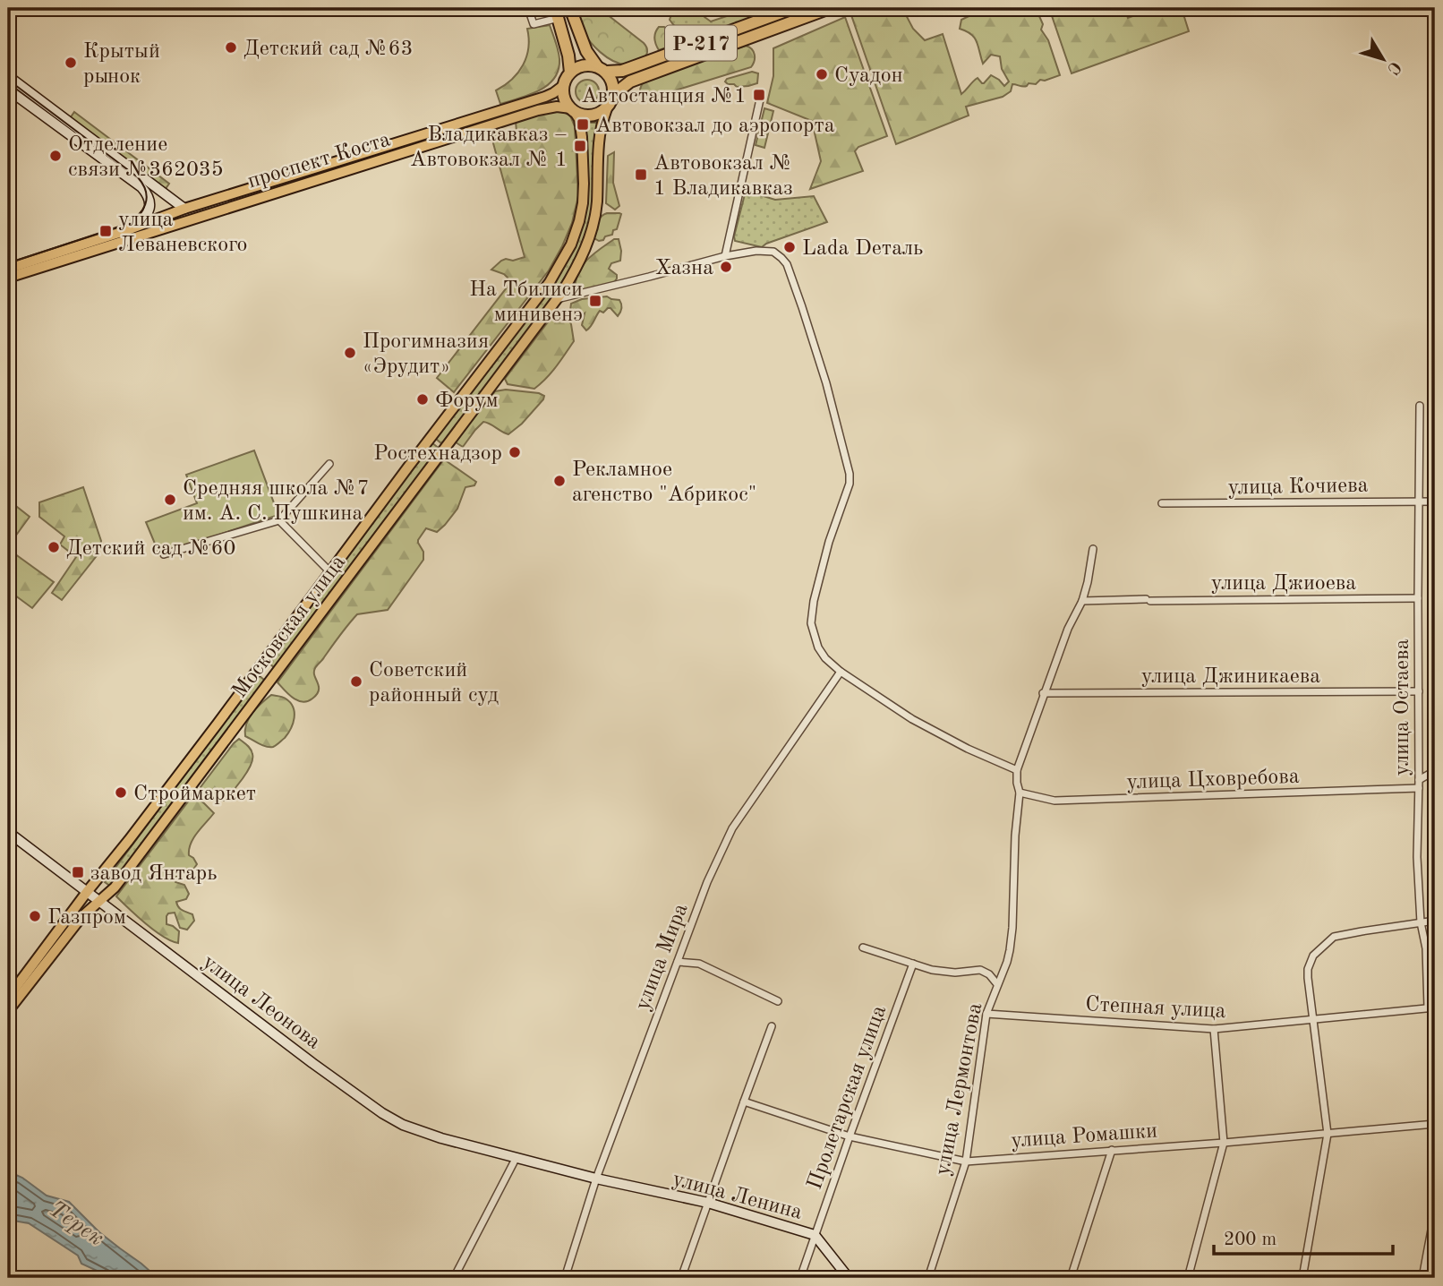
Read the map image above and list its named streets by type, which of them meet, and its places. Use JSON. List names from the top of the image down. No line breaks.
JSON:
{"streets":{"highway":["Р-217"],"main road":["проспект Коста","Московская улица"],"street":["улица Кочиева","улица Джиоева","улица Джиникаева","улица Остаева","улица Цховребова","улица Мира","улица Леонова","Степная улица","улица Лермонтова","Пролетарская улица","улица Ромашки","улица Ленина"]},"crossings":[["Р-217","проспект Коста"],["Р-217","Московская улица"],["проспект Коста","Московская улица"],["улица Кочиева","улица Остаева"],["улица Джиоева","улица Остаева"],["Московская улица","улица Леонова"],["улица Джиникаева","улица Остаева"],["улица Остаева","улица Цховребова"],["улица Остаева","Степная улица"],["улица Цховребова","улица Лермонтова"],["улица Мира","улица Леонова"],["улица Мира","улица Ленина"],["улица Леонова","улица Ленина"],["Степная улица","улица Лермонтова"],["улица Лермонтова","улица Ромашки"],["Пролетарская улица","улица Ромашки"],["Пролетарская улица","улица Ленина"]],"water":["Терек"],"places":{"other":["Детский сад №63","Крытый рынок","Суадон","Отделение связи №362035","Lada Dеталь","Хазна","Прогимназия «Эрудит»","Форум","Ростехнадзор","Рекламное агенство \"Абрикос\"","Средняя школа №7 им. А. С. Пушкина","Детский сад №60","Советский районный суд","Строймаркет","Газпром"],"transit":["Автостанция №1","Автовокзал до аэропорта","Владикавказ – Автовокзал № 1","Автовокзал № 1 Владикавказ","улица Леваневского","На Тбилиси минивенэ","завод Янтарь"]},"scale_bar":"200 m","north":"bottom right"}
